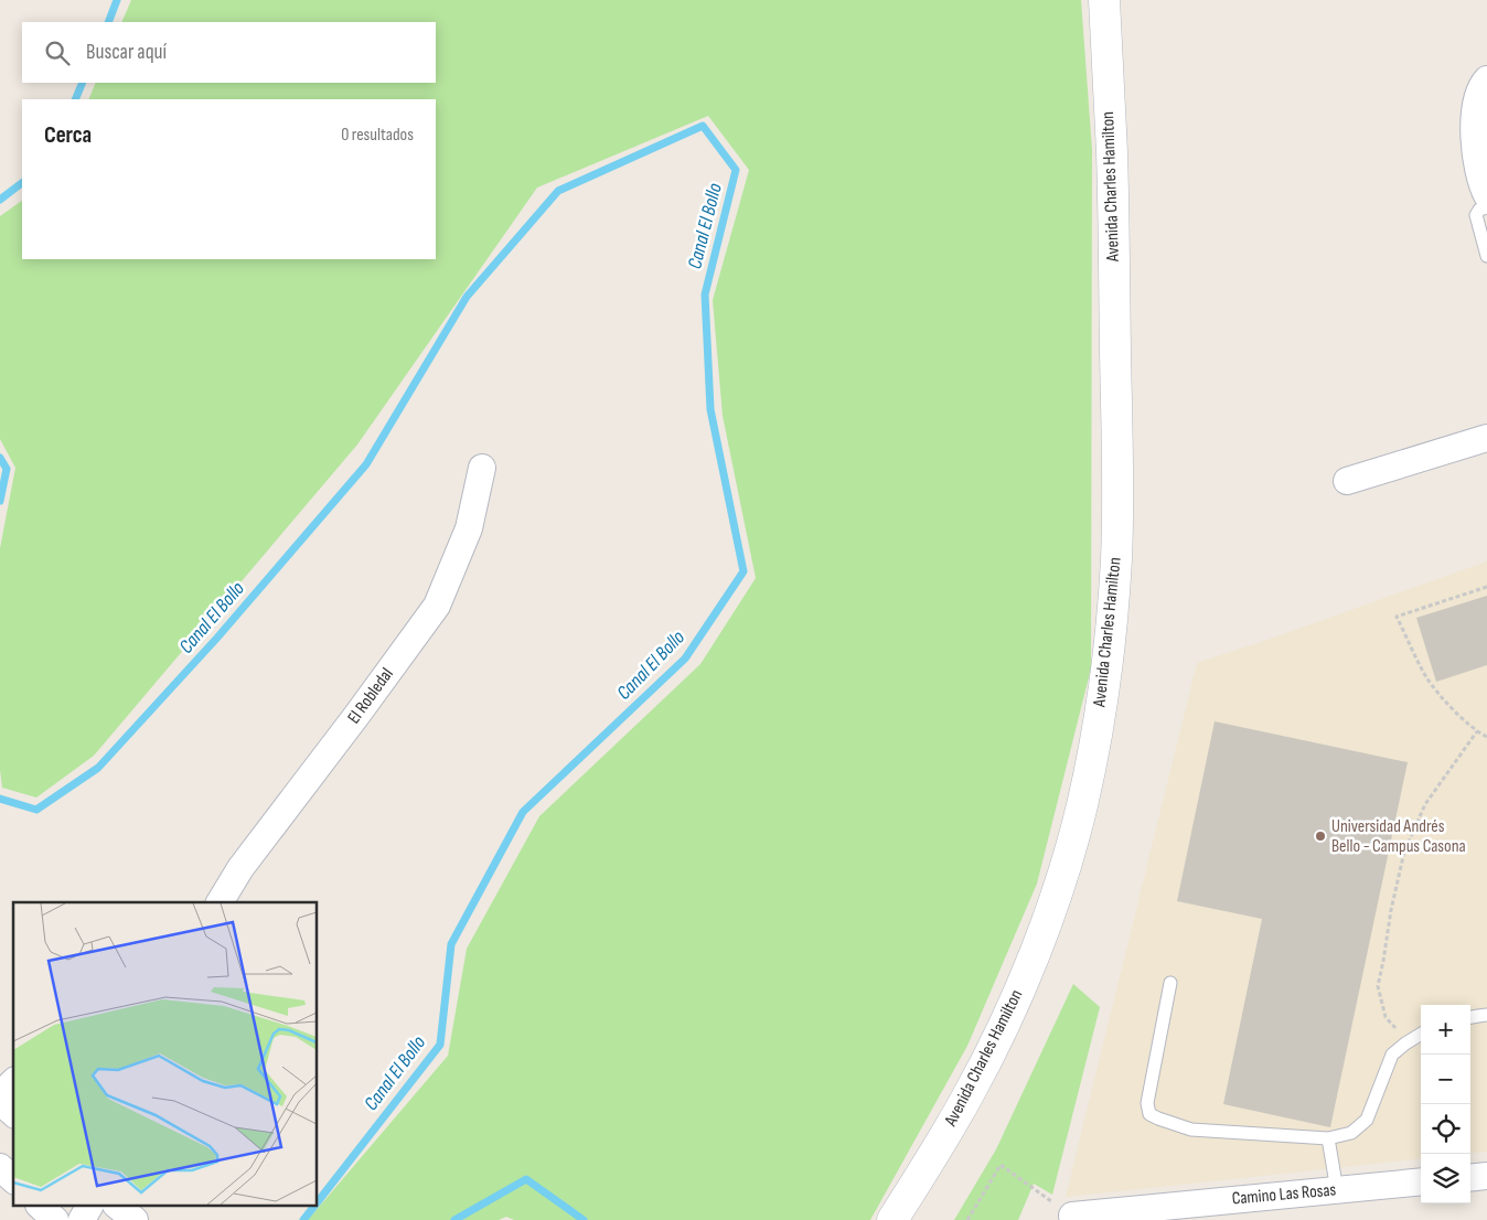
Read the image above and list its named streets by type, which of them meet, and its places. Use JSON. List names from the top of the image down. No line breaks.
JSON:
{"streets":{"street":["Avenida Charles Hamilton","El Robledal","Camino Las Rosas"]},"water":["Canal El Bollo"],"places":["Universidad Andrés Bello - Campus Casona"],"page":{"search":"Buscar aquí","heading":["Cerca","0 resultados"],"map_buttons":["+","−"]}}
